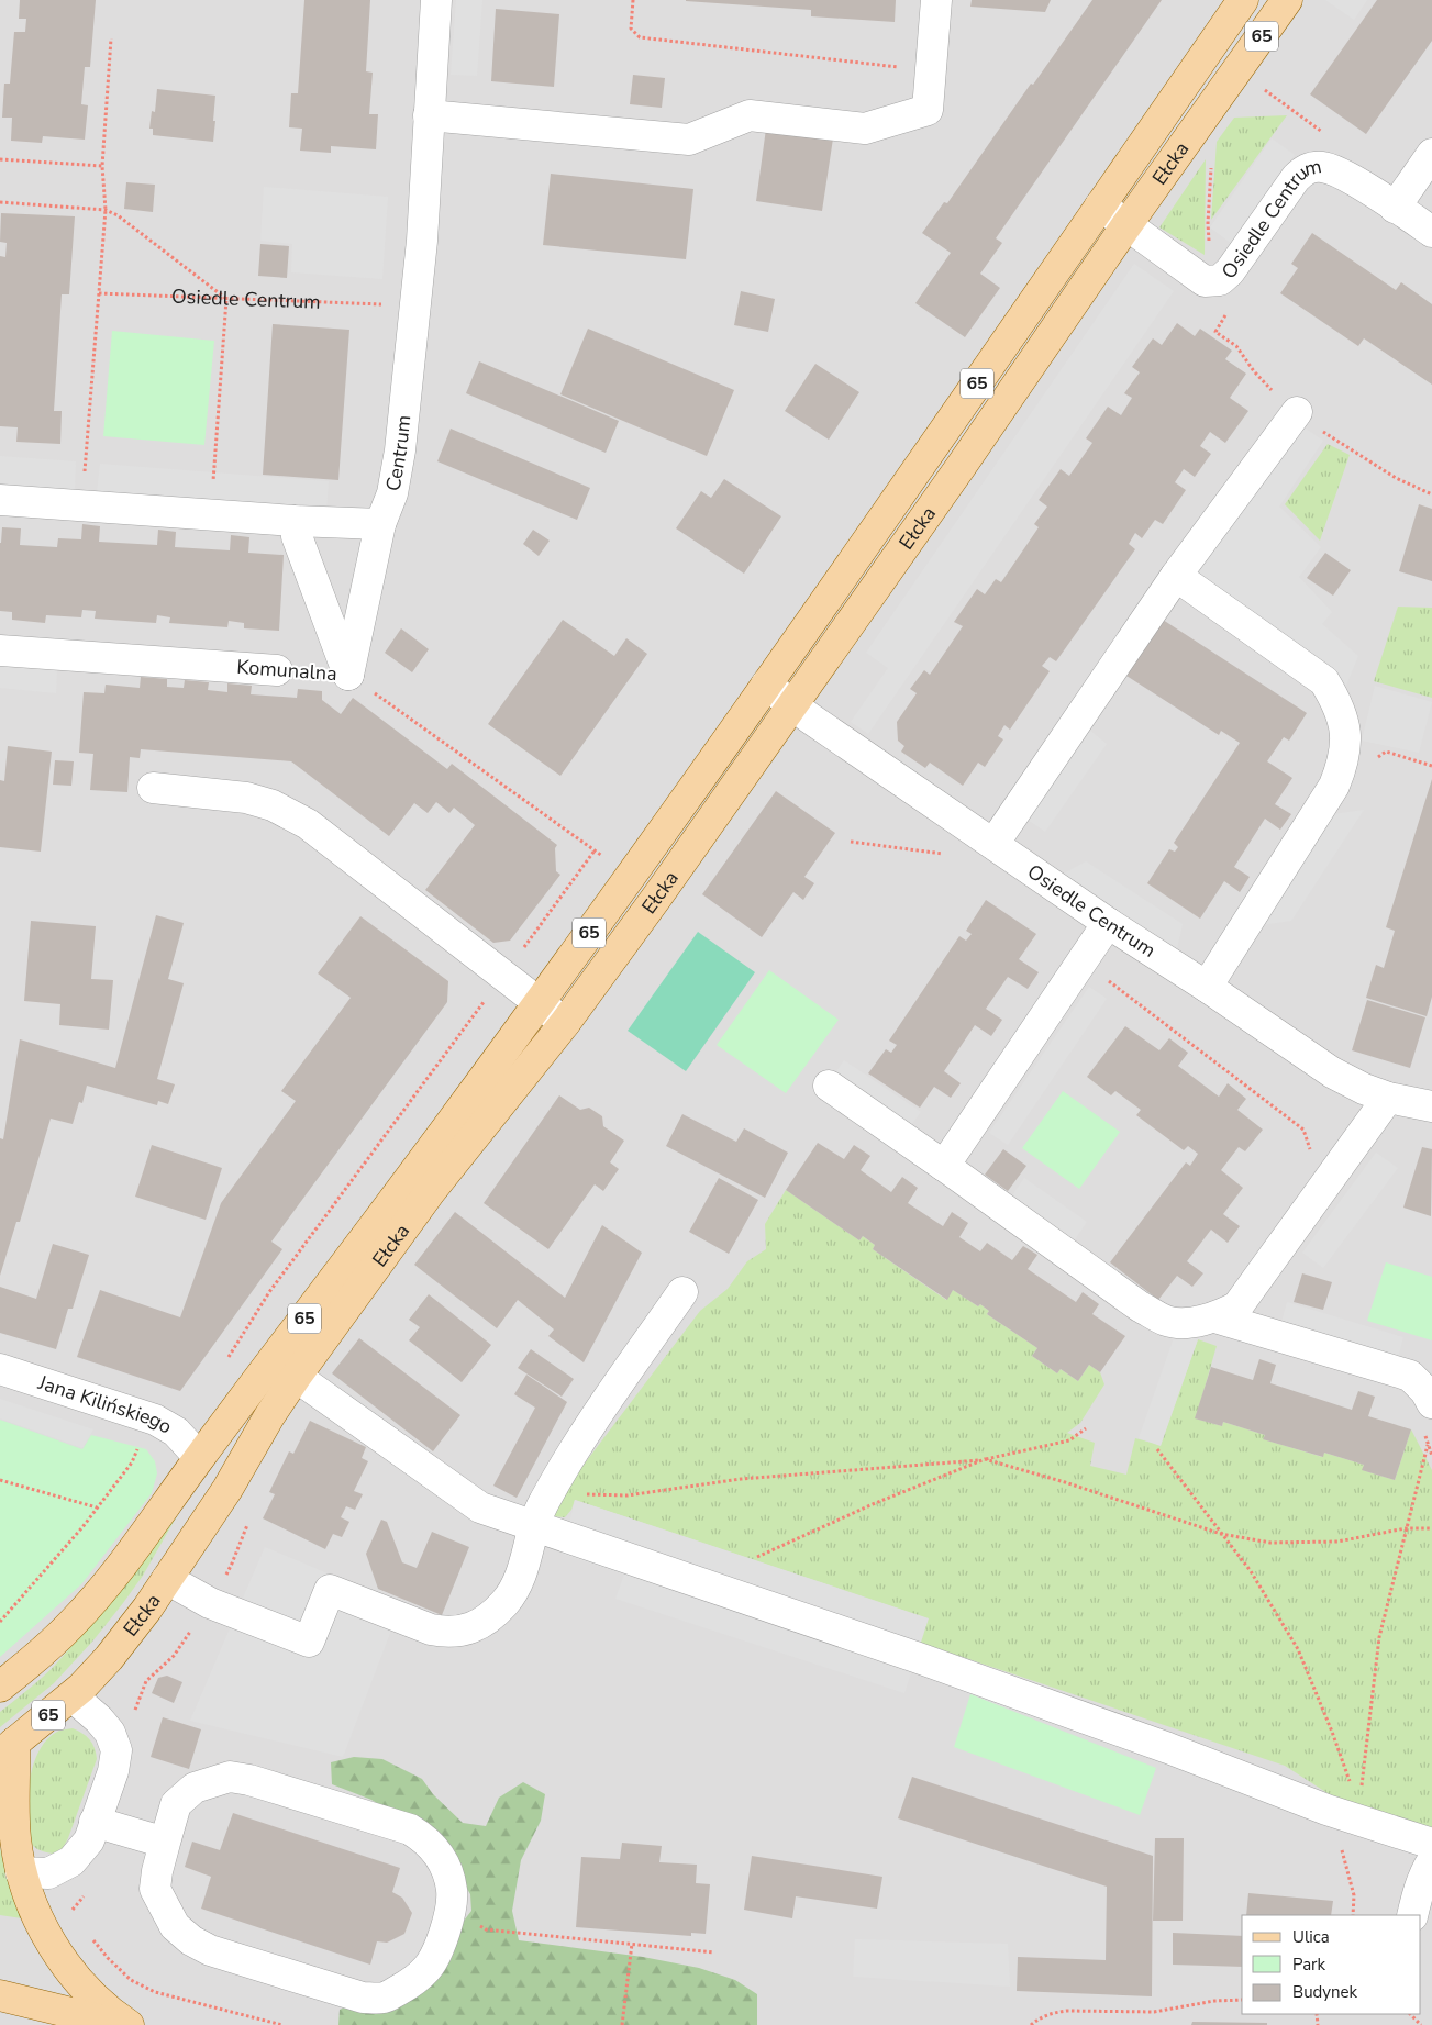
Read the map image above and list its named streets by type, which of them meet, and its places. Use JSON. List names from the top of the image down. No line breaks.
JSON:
{"streets":{"main road":["65","Ełcka"],"street":["Osiedle Centrum","Centrum","Komunalna","Jana Kilińskiego"]},"crossings":[["Ełcka","Osiedle Centrum"],["Ełcka","Jana Kilińskiego"],["Centrum","Komunalna"]],"legend":["Ulica","Park","Budynek"]}
